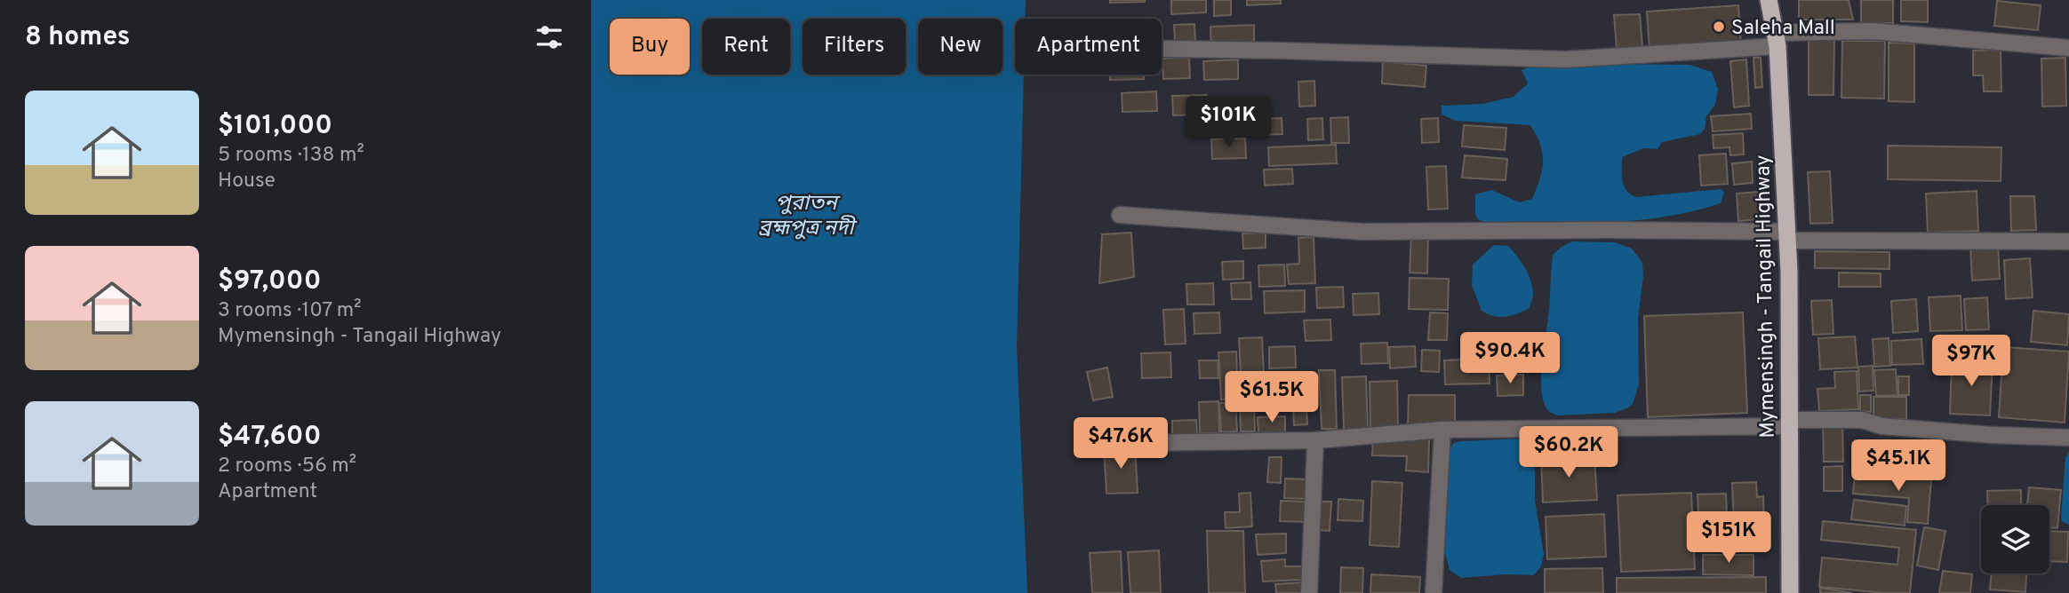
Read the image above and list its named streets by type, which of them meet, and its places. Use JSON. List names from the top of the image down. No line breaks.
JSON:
{"streets":{"highway":["Mymensingh - Tangail Highway"]},"water":["পুরাতন ব্রহ্মপুত্র নদী"],"places":["Saleha Mall"],"page":{"heading":"8 homes","chip":["Buy","Rent","Filters","New","Apartment"],"list":[{"name":"$101,000","note":"5 rooms · 138 m² · House"},{"name":"$97,000","note":"3 rooms · 107 m² · Mymensingh - Tangail Highway"},{"name":"$47,600","note":"2 rooms · 56 m² · Apartment"}],"price":["$101K","$90.4K","$97K","$61.5K","$47.6K","$60.2K","$45.1K","$151K"]}}
